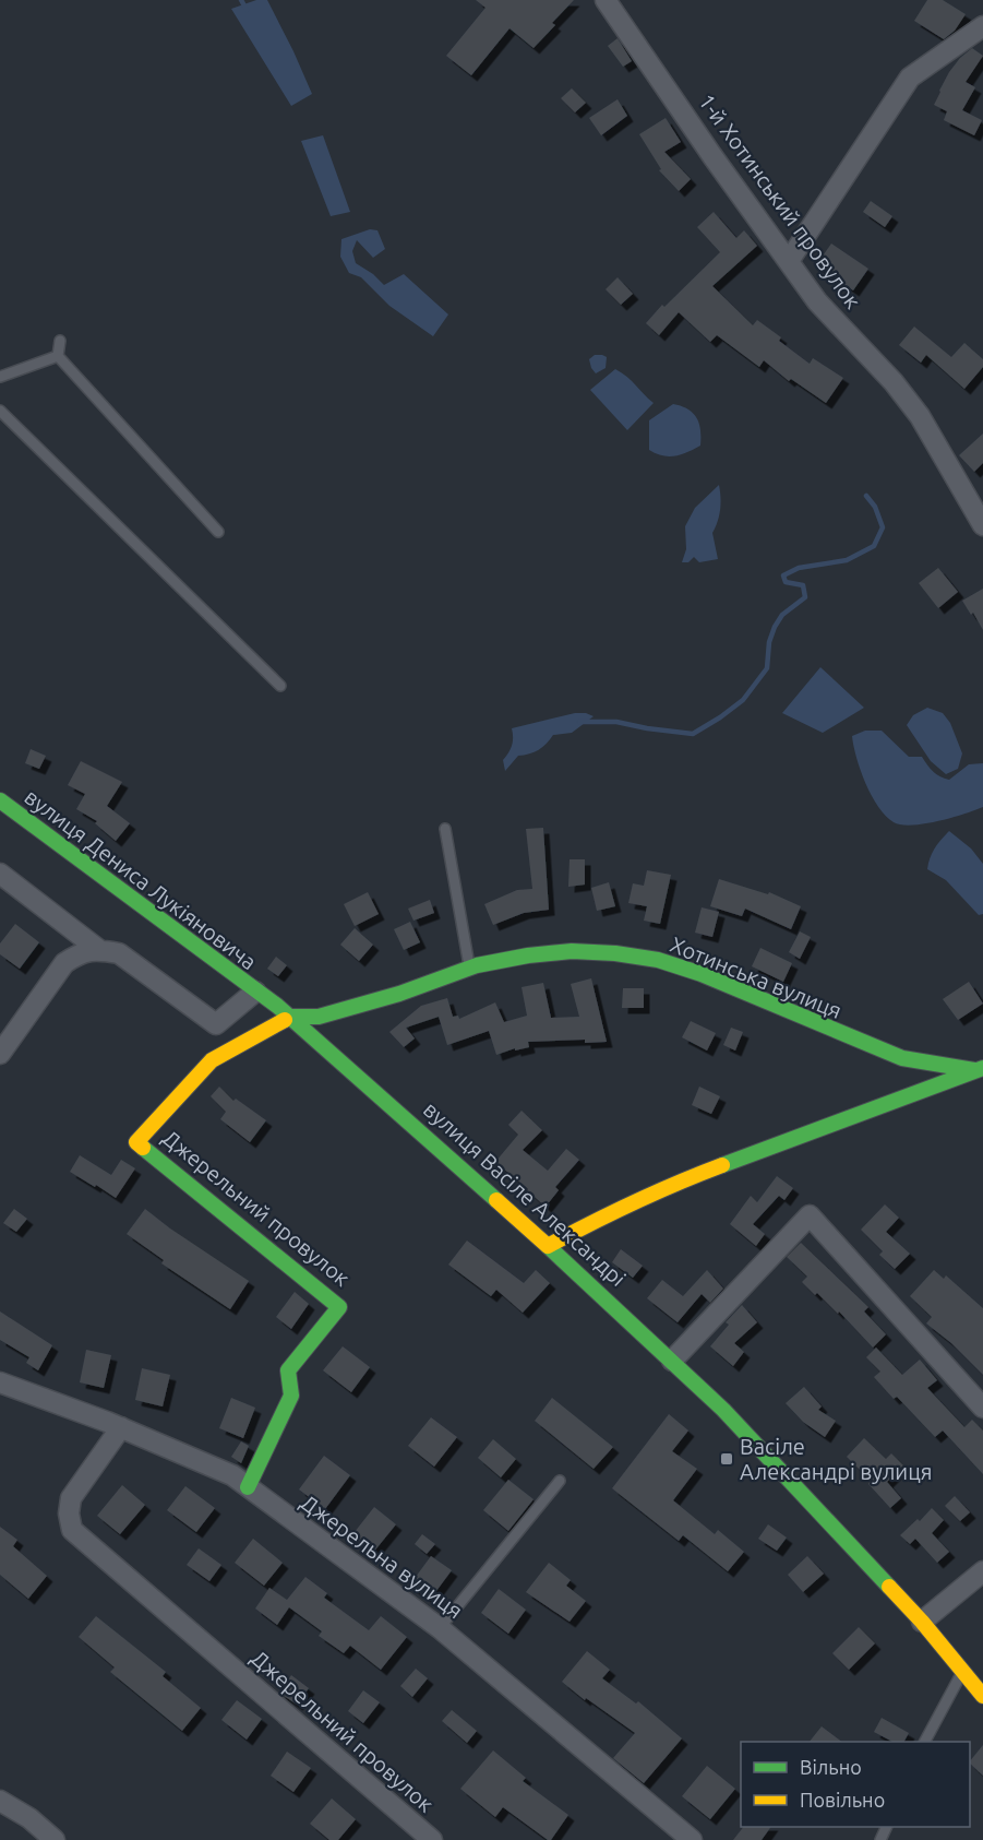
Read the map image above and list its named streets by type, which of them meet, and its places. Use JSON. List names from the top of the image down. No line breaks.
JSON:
{"streets":{"main road":["вулиця Дениса Лукіяновича","Хотинська вулиця","вулиця Васіле Александрі","Джерельний провулок"],"street":["1-й Хотинський провулок","Джерельна вулиця"]},"crossings":[["вулиця Дениса Лукіяновича","вулиця Васіле Александрі"],["Хотинська вулиця","вулиця Васіле Александрі"],["Хотинська вулиця","Джерельний провулок"],["вулиця Васіле Александрі","Джерельний провулок"],["Джерельний провулок","Джерельна вулиця"]],"places":{"transit":["Васіле Александрі вулиця"]},"legend":["Вільно","Повільно"]}
